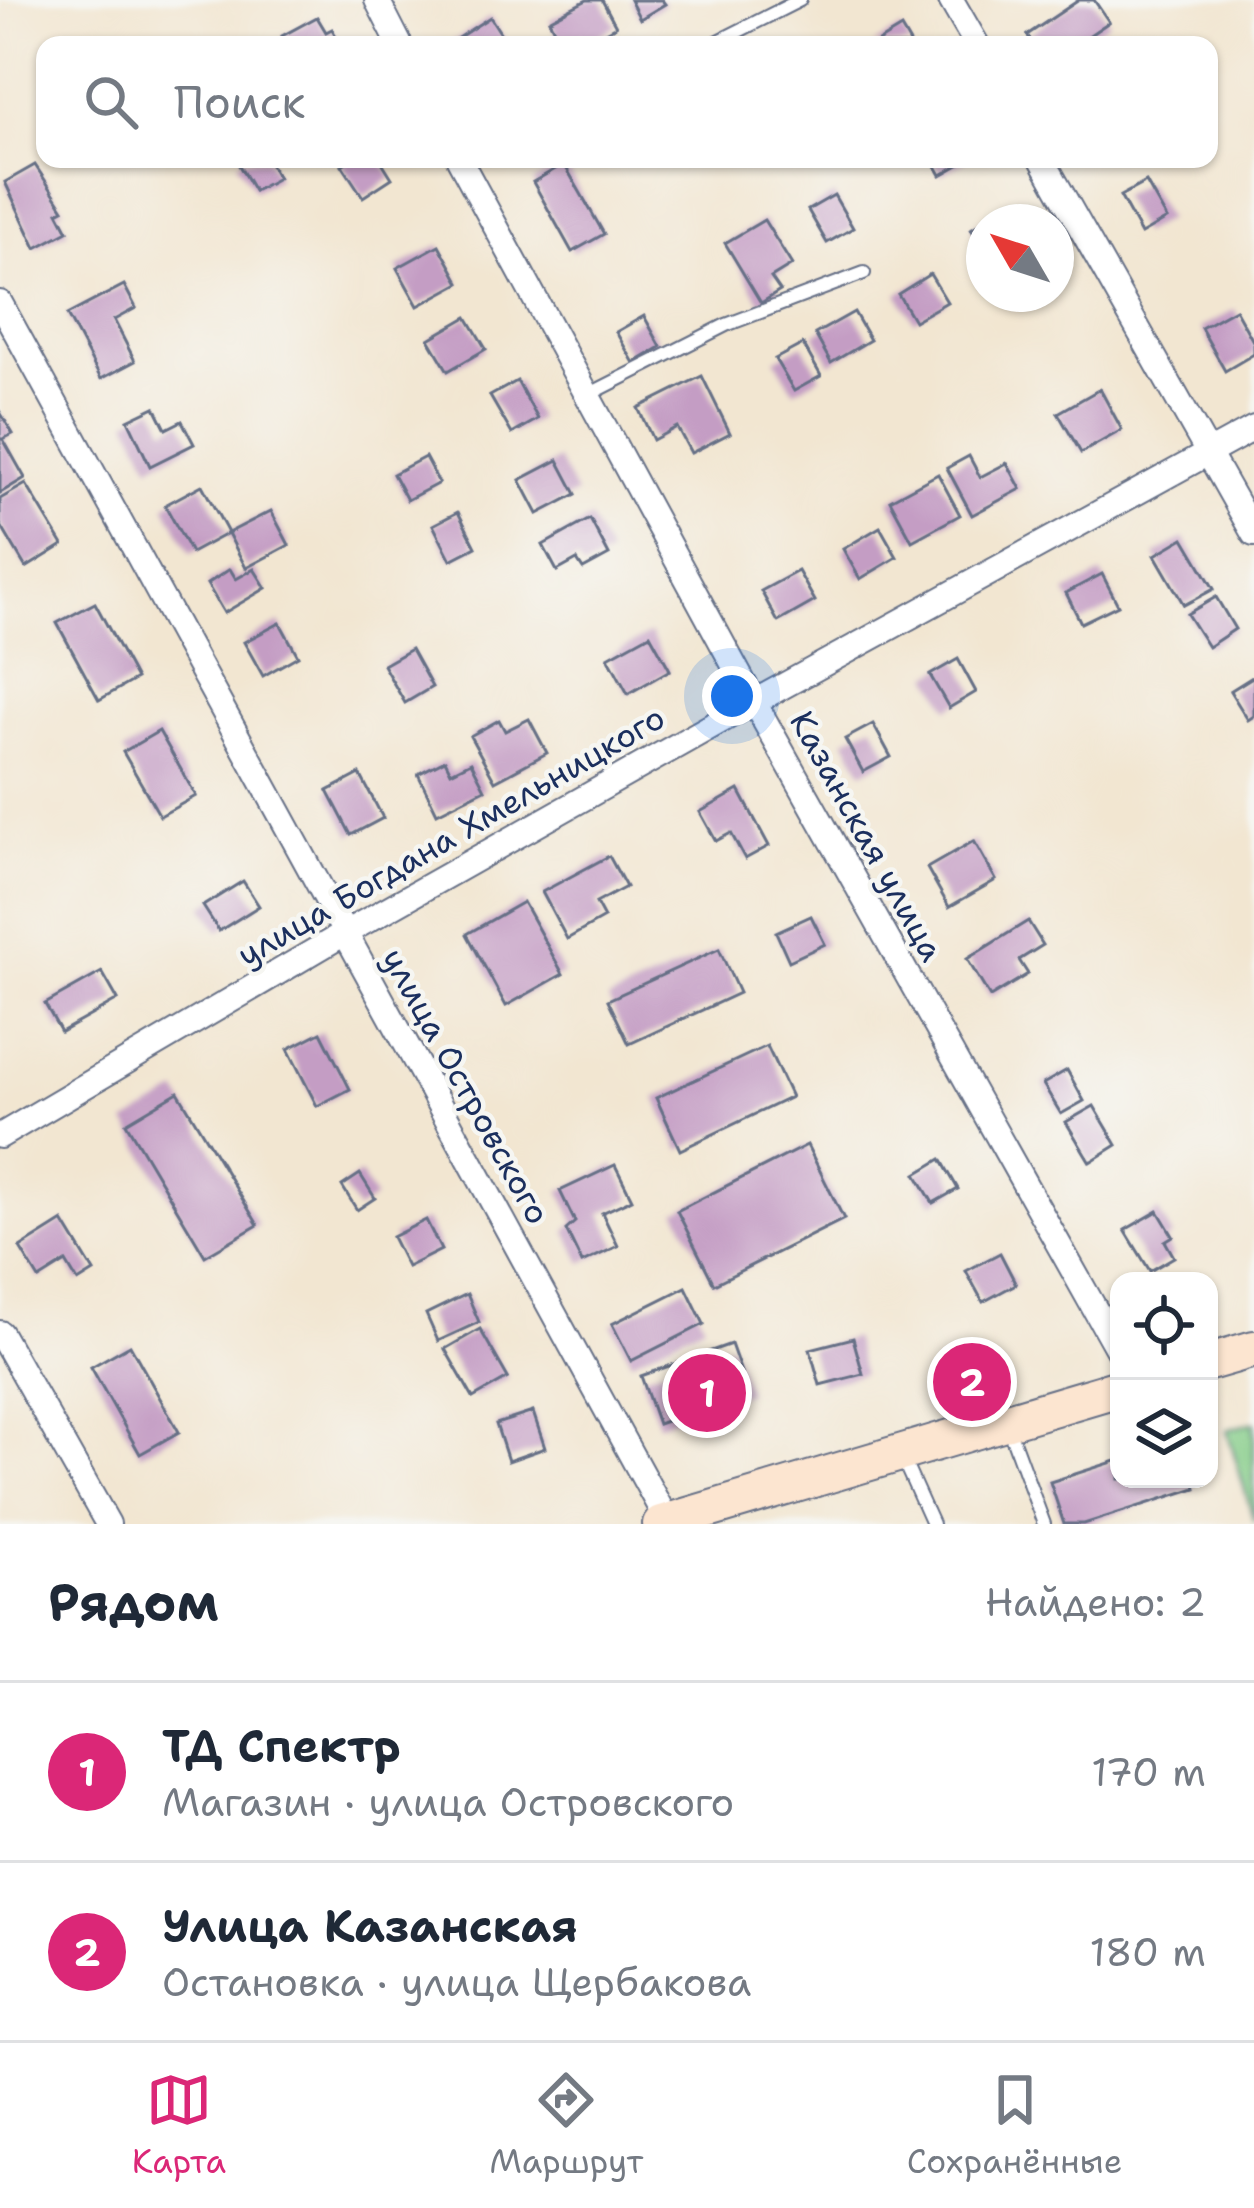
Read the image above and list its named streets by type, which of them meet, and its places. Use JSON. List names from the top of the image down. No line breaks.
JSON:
{"streets":{"street":["улица Богдана Хмельницкого","Казанская улица","улица Островского"]},"crossings":[["улица Богдана Хмельницкого","Казанская улица"],["улица Богдана Хмельницкого","улица Островского"]],"north":"top left","page":{"search":"Поиск","pins":["2","1"],"heading":["Рядом","Найдено: 2"],"list":[{"mark":"1","name":"ТД Спектр","note":"Магазин · улица Островского","value":"170 m"},{"mark":"2","name":"Улица Казанская","note":"Остановка · улица Щербакова","value":"180 m"}],"nav":["Карта","Маршрут","Сохранённые"]}}
